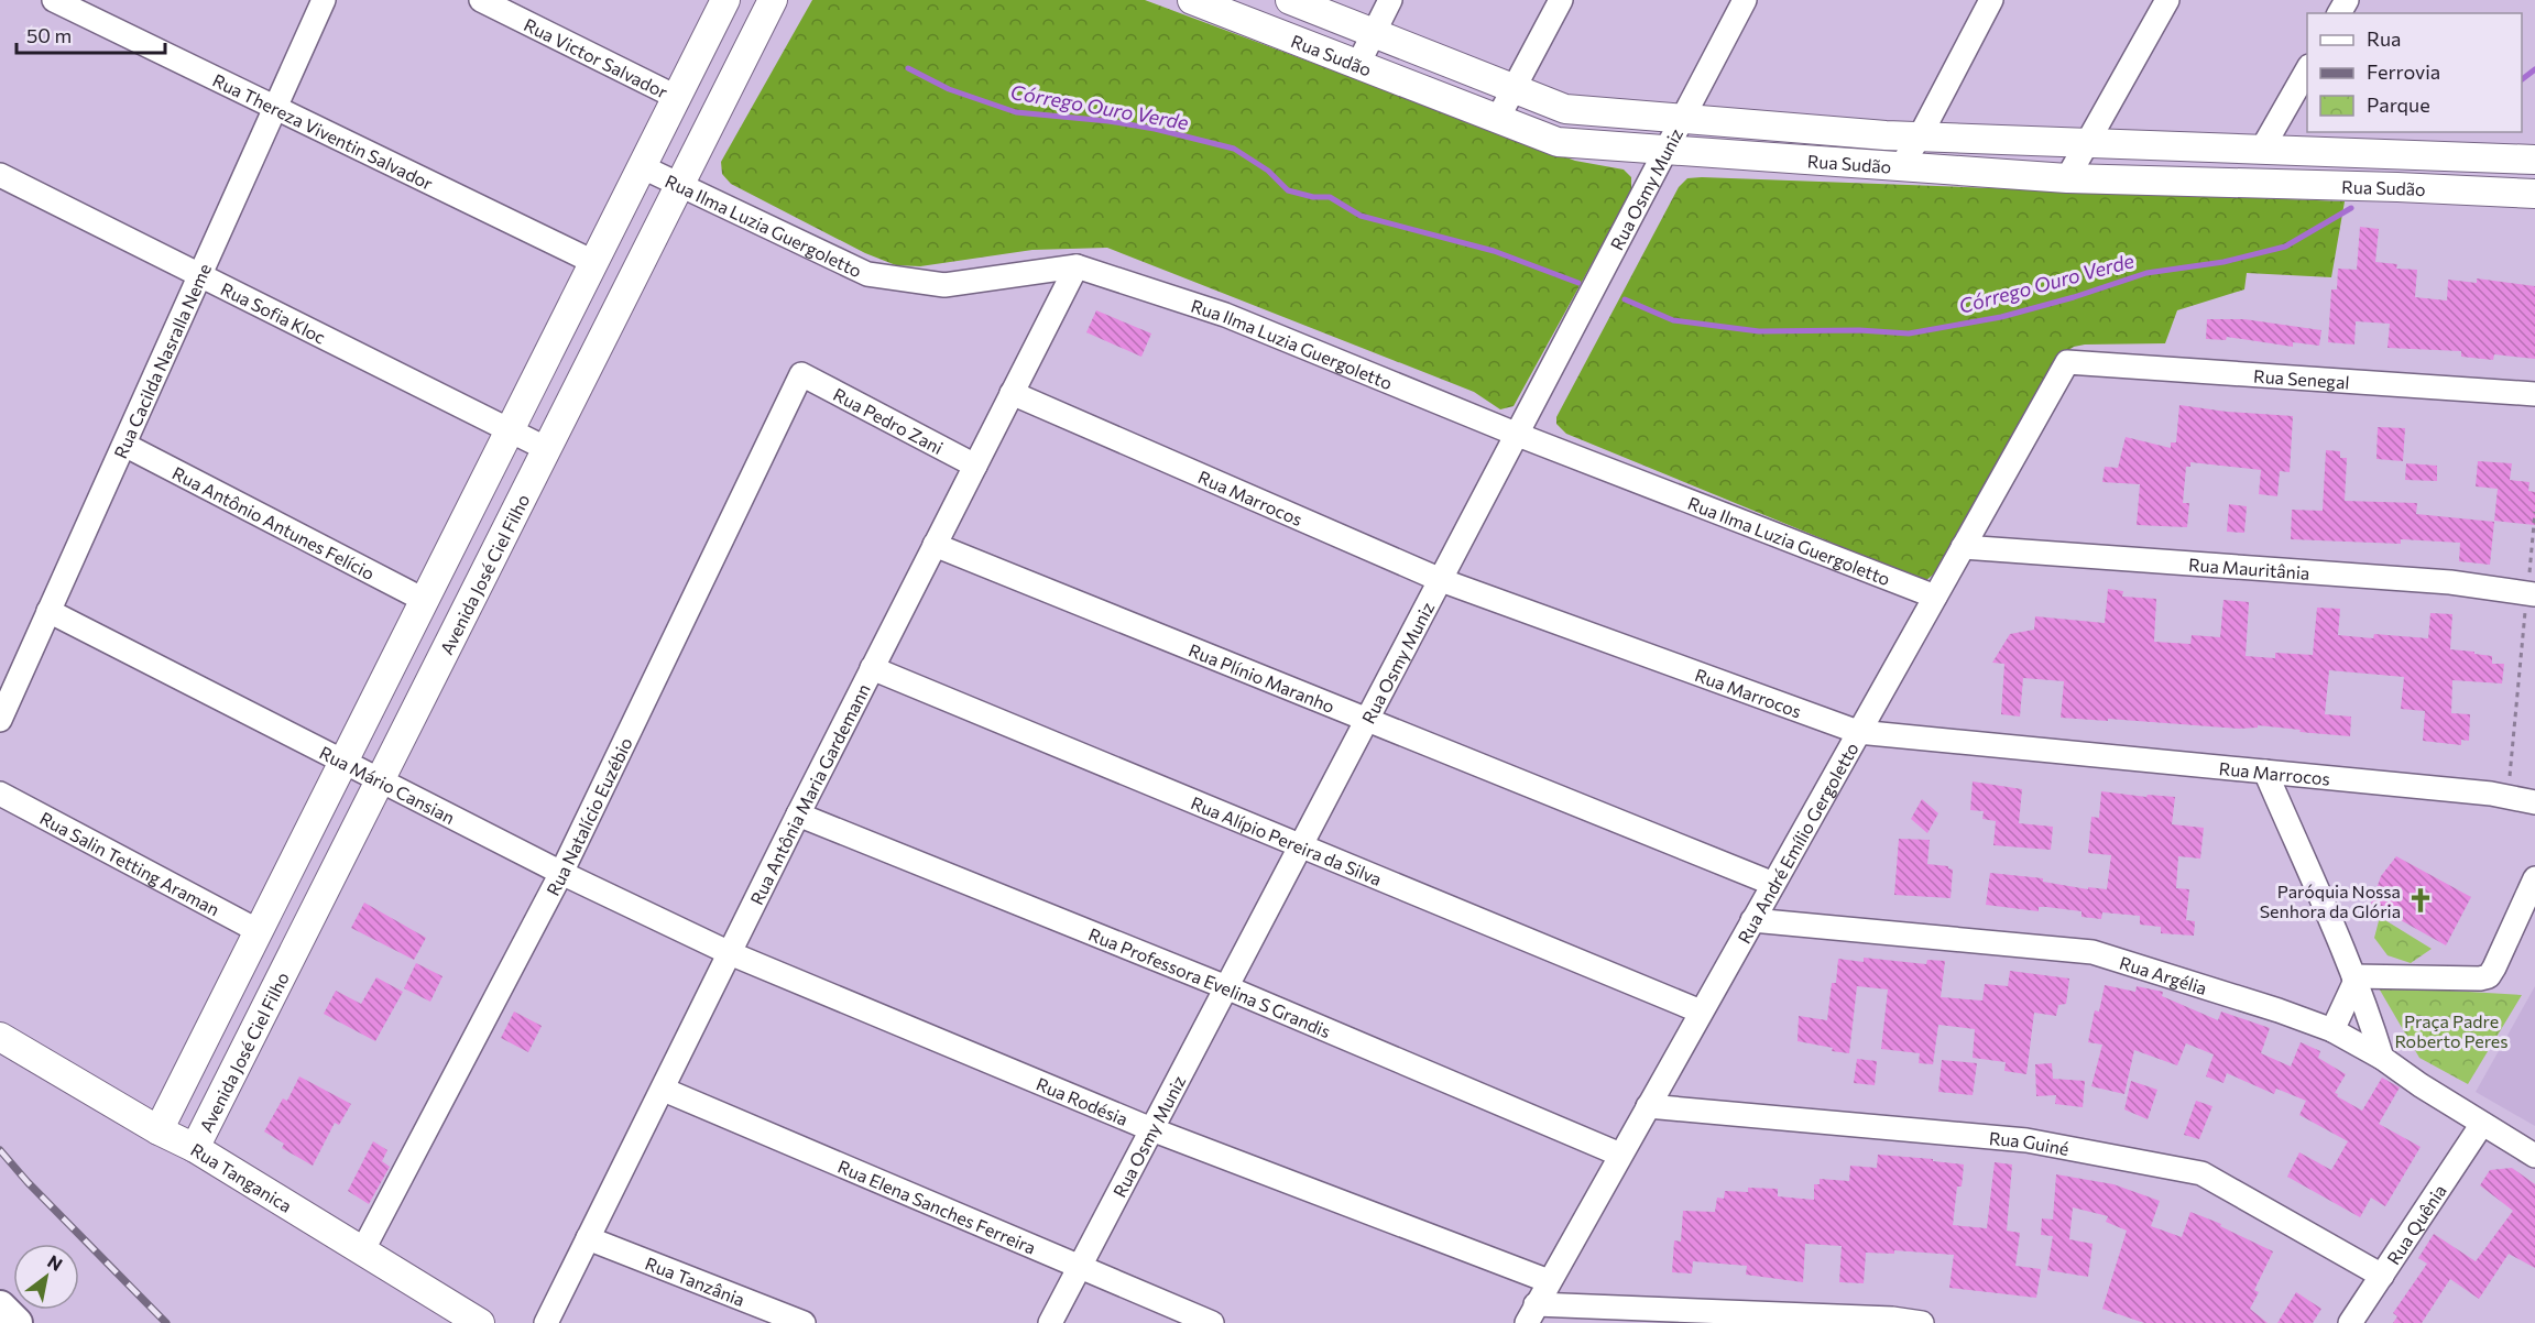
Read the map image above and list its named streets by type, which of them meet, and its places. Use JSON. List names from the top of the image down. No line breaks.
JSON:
{"streets":{"street":["Rua Sudão","Rua Victor Salvador","Rua Thereza Viventin Salvador","Rua Osmy Muniz","Rua Ilma Luzia Guergoletto","Rua Sofia Kloc","Rua Cacilda Nasralla Neme","Rua Senegal","Rua Pedro Zani","Rua Marrocos","Rua Antônio Antunes Felício","Rua Mauritânia","Avenida José Ciel Filho","Rua Plínio Maranho","Rua Mário Cansian","Rua Antônia Maria Gardemann","Rua Natalício Euzébio","Rua Alípio Pereira da Silva","Rua André Emílio Gergoletto","Rua Salin Tetting Araman","Rua Argélia","Rua Professora Evelina S Grandis","Rua Rodésia","Rua Guiné","Rua Tanganica","Rua Elena Sanches Ferreira","Rua Quênia","Rua Tanzânia"]},"crossings":[["Rua Sudão","Rua Osmy Muniz"],["Rua Thereza Viventin Salvador","Rua Cacilda Nasralla Neme"],["Rua Osmy Muniz","Rua Ilma Luzia Guergoletto"],["Rua Osmy Muniz","Rua Marrocos"],["Rua Osmy Muniz","Rua Plínio Maranho"],["Rua Osmy Muniz","Rua Alípio Pereira da Silva"],["Rua Osmy Muniz","Rua Professora Evelina S Grandis"],["Rua Osmy Muniz","Rua Rodésia"],["Rua Osmy Muniz","Rua Elena Sanches Ferreira"],["Rua Ilma Luzia Guergoletto","Avenida José Ciel Filho"],["Rua Ilma Luzia Guergoletto","Rua Antônia Maria Gardemann"],["Rua Ilma Luzia Guergoletto","Rua André Emílio Gergoletto"],["Rua Sofia Kloc","Rua Cacilda Nasralla Neme"],["Rua Sofia Kloc","Avenida José Ciel Filho"],["Rua Cacilda Nasralla Neme","Rua Antônio Antunes Felício"],["Rua Cacilda Nasralla Neme","Rua Mário Cansian"],["Rua Senegal","Rua André Emílio Gergoletto"],["Rua Pedro Zani","Rua Antônia Maria Gardemann"],["Rua Pedro Zani","Rua Natalício Euzébio"],["Rua Marrocos","Rua Antônia Maria Gardemann"],["Rua Marrocos","Rua André Emílio Gergoletto"],["Rua Mauritânia","Rua André Emílio Gergoletto"],["Avenida José Ciel Filho","Rua Mário Cansian"],["Avenida José Ciel Filho","Rua Tanganica"],["Rua Plínio Maranho","Rua Antônia Maria Gardemann"],["Rua Plínio Maranho","Rua André Emílio Gergoletto"],["Rua Mário Cansian","Rua Antônia Maria Gardemann"],["Rua Mário Cansian","Rua Natalício Euzébio"],["Rua Mário Cansian","Rua Rodésia"],["Rua Antônia Maria Gardemann","Rua Alípio Pereira da Silva"],["Rua Antônia Maria Gardemann","Rua Professora Evelina S Grandis"],["Rua Antônia Maria Gardemann","Rua Rodésia"],["Rua Antônia Maria Gardemann","Rua Elena Sanches Ferreira"],["Rua Antônia Maria Gardemann","Rua Tanzânia"],["Rua Natalício Euzébio","Rua Tanganica"],["Rua Alípio Pereira da Silva","Rua André Emílio Gergoletto"],["Rua André Emílio Gergoletto","Rua Argélia"],["Rua André Emílio Gergoletto","Rua Professora Evelina S Grandis"],["Rua André Emílio Gergoletto","Rua Rodésia"],["Rua André Emílio Gergoletto","Rua Guiné"],["Rua Argélia","Rua Quênia"],["Rua Guiné","Rua Quênia"]],"water":["Córrego Ouro Verde"],"parks":["Praça Padre Roberto Peres"],"places":{"church":["Paróquia Nossa Senhora da Glória"]},"legend":["Rua","Ferrovia","Parque"],"scale_bar":"50 m","north":"top right"}
